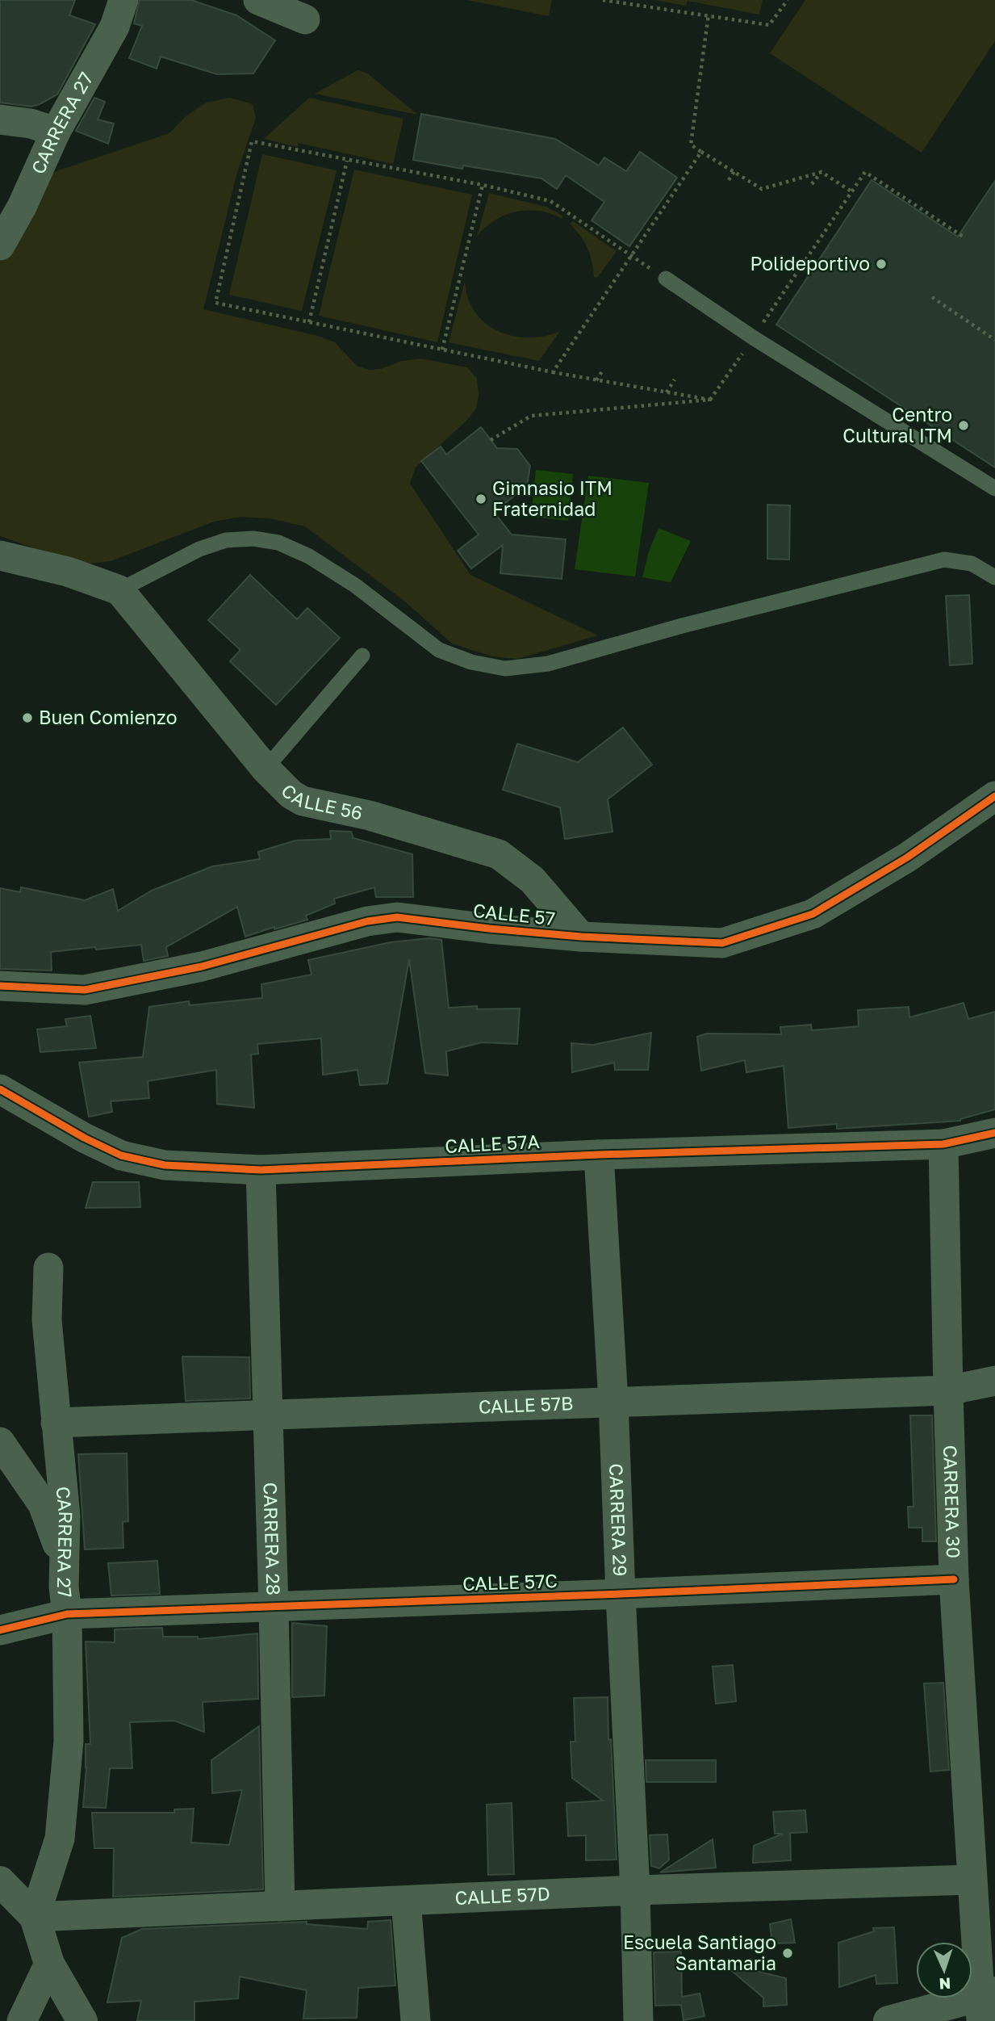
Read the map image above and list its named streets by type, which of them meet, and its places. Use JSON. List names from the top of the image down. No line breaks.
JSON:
{"streets":{"street":["CARRERA 27","CALLE 56","CALLE 57","CALLE 57A","CALLE 57B","CARRERA 30","CARRERA 29","CARRERA 28","CALLE 57C","CALLE 57D"]},"crossings":[["CARRERA 27","CALLE 57B"],["CARRERA 27","CALLE 57C"],["CARRERA 27","CALLE 57D"],["CALLE 56","CALLE 57"],["CALLE 57A","CARRERA 30"],["CALLE 57A","CARRERA 29"],["CALLE 57A","CARRERA 28"],["CALLE 57B","CARRERA 30"],["CALLE 57B","CARRERA 29"],["CALLE 57B","CARRERA 28"],["CARRERA 30","CALLE 57C"],["CARRERA 30","CALLE 57D"],["CARRERA 29","CALLE 57C"],["CARRERA 29","CALLE 57D"],["CARRERA 28","CALLE 57C"],["CARRERA 28","CALLE 57D"]],"places":["Polideportivo","Centro Cultural ITM","Gimnasio ITM Fraternidad","Buen Comienzo","Escuela Santiago Santamaria"],"north":"bottom"}
